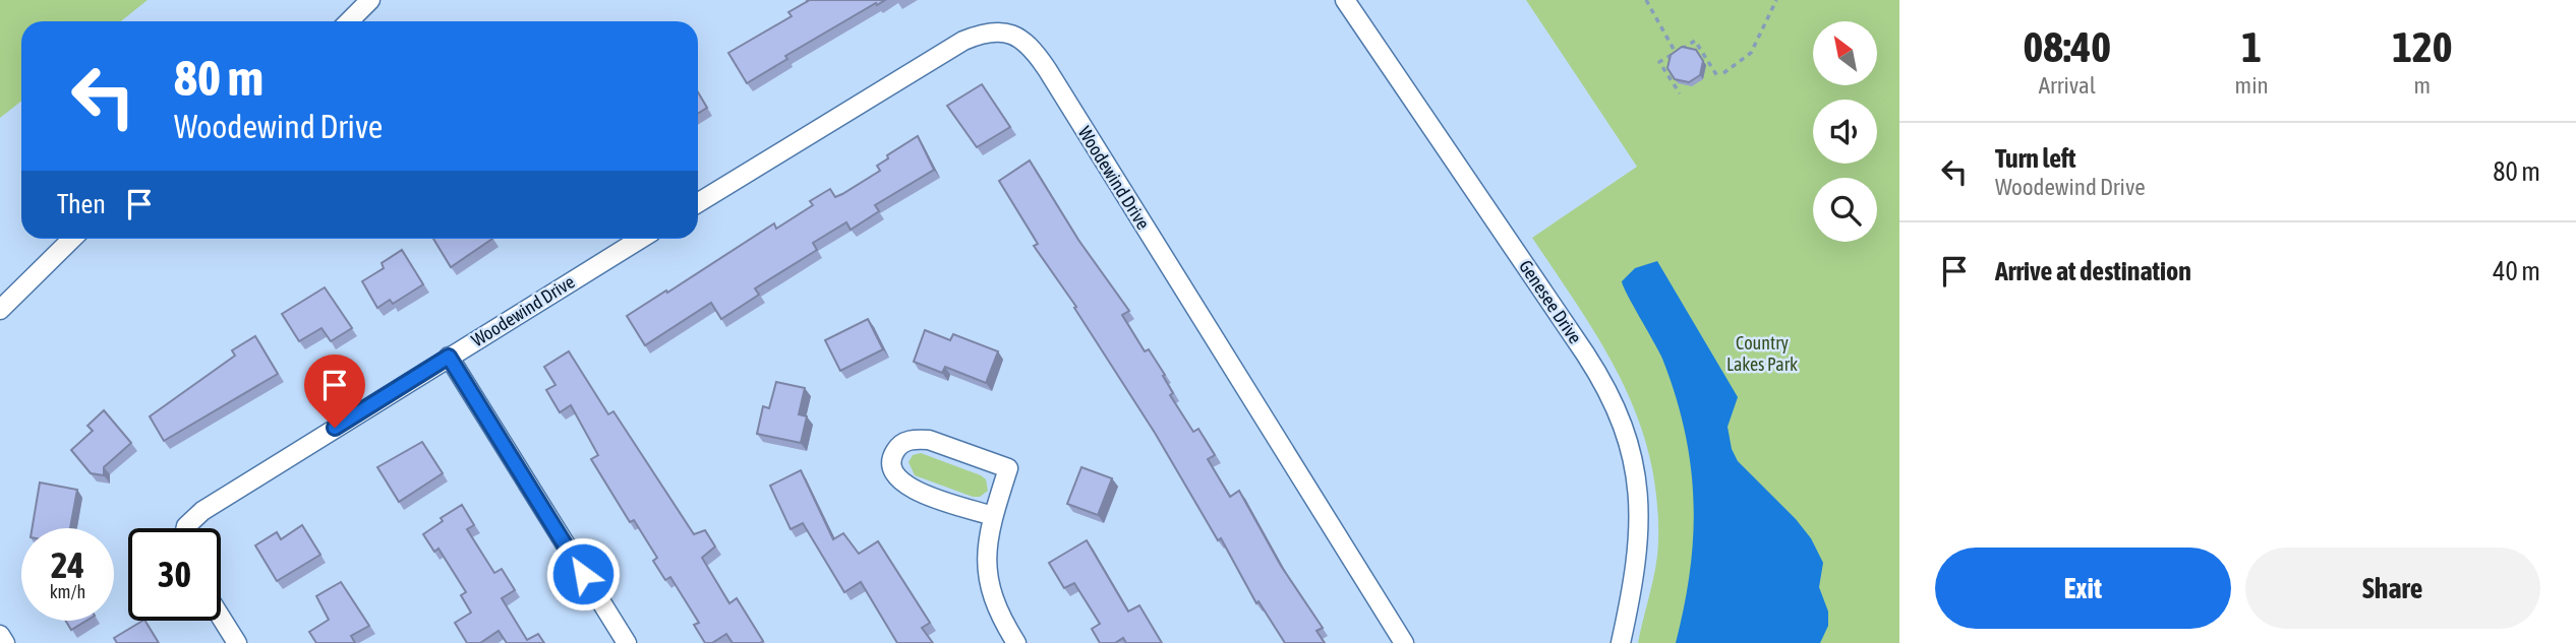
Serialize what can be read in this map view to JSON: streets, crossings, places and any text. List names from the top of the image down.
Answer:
{
  "streets": {
    "street": ["Woodewind Drive", "Genesee Drive"]
  },
  "parks": ["Country Lakes Park"],
  "north": "top left",
  "page": {
    "eta": [
      "08:40",
      "Arrival",
      "1",
      "min",
      "120",
      "m"
    ],
    "turn": ["80 m", "Woodewind Drive"],
    "list": [
      {
        "name": "Turn left",
        "note": "Woodewind Drive",
        "value": "80 m"
      },
      {
        "name": "Arrive at destination",
        "value": "40 m"
      }
    ],
    "then": "Then",
    "speed": "24 km/h",
    "limit": "30",
    "buttons": ["Exit", "Share"]
  }
}
